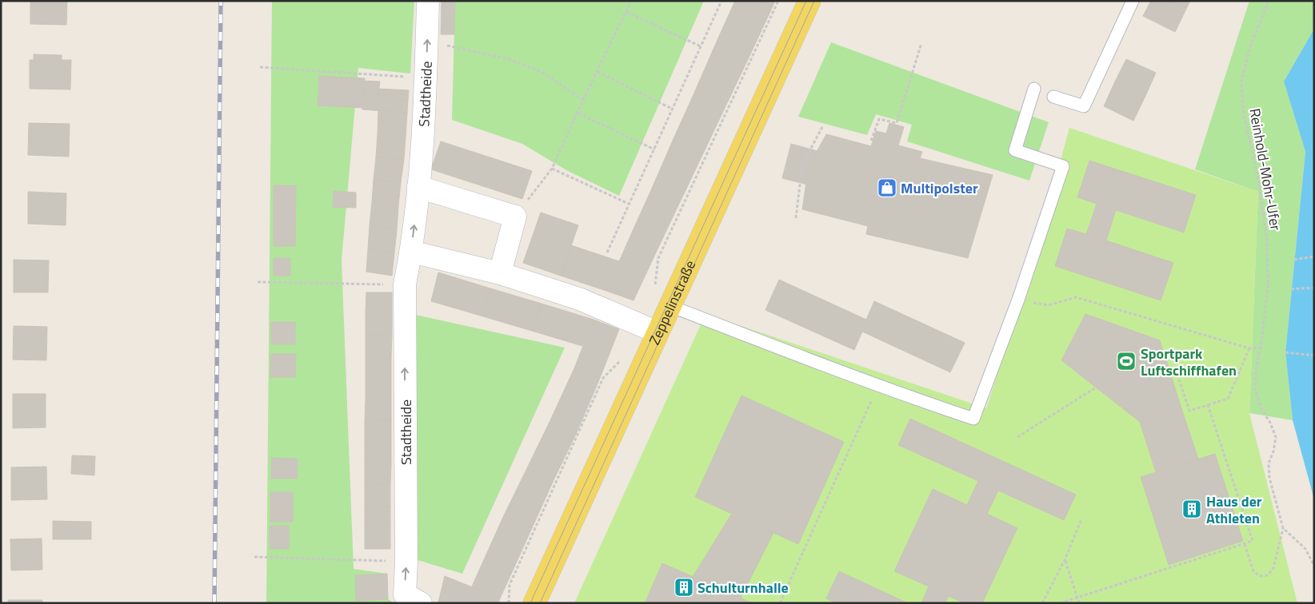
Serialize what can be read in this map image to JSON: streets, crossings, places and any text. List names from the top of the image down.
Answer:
{
  "streets": {
    "main road": ["Zeppelinstraße"],
    "street": ["Stadtheide"],
    "path": ["Reinhold-Mohr-Ufer"]
  },
  "one_way": ["Stadtheide"],
  "places": {
    "shop": ["Multipolster"],
    "sports": ["Sportpark Luftschiffhafen"],
    "building": ["Haus der Athleten", "Schulturnhalle"]
  }
}
